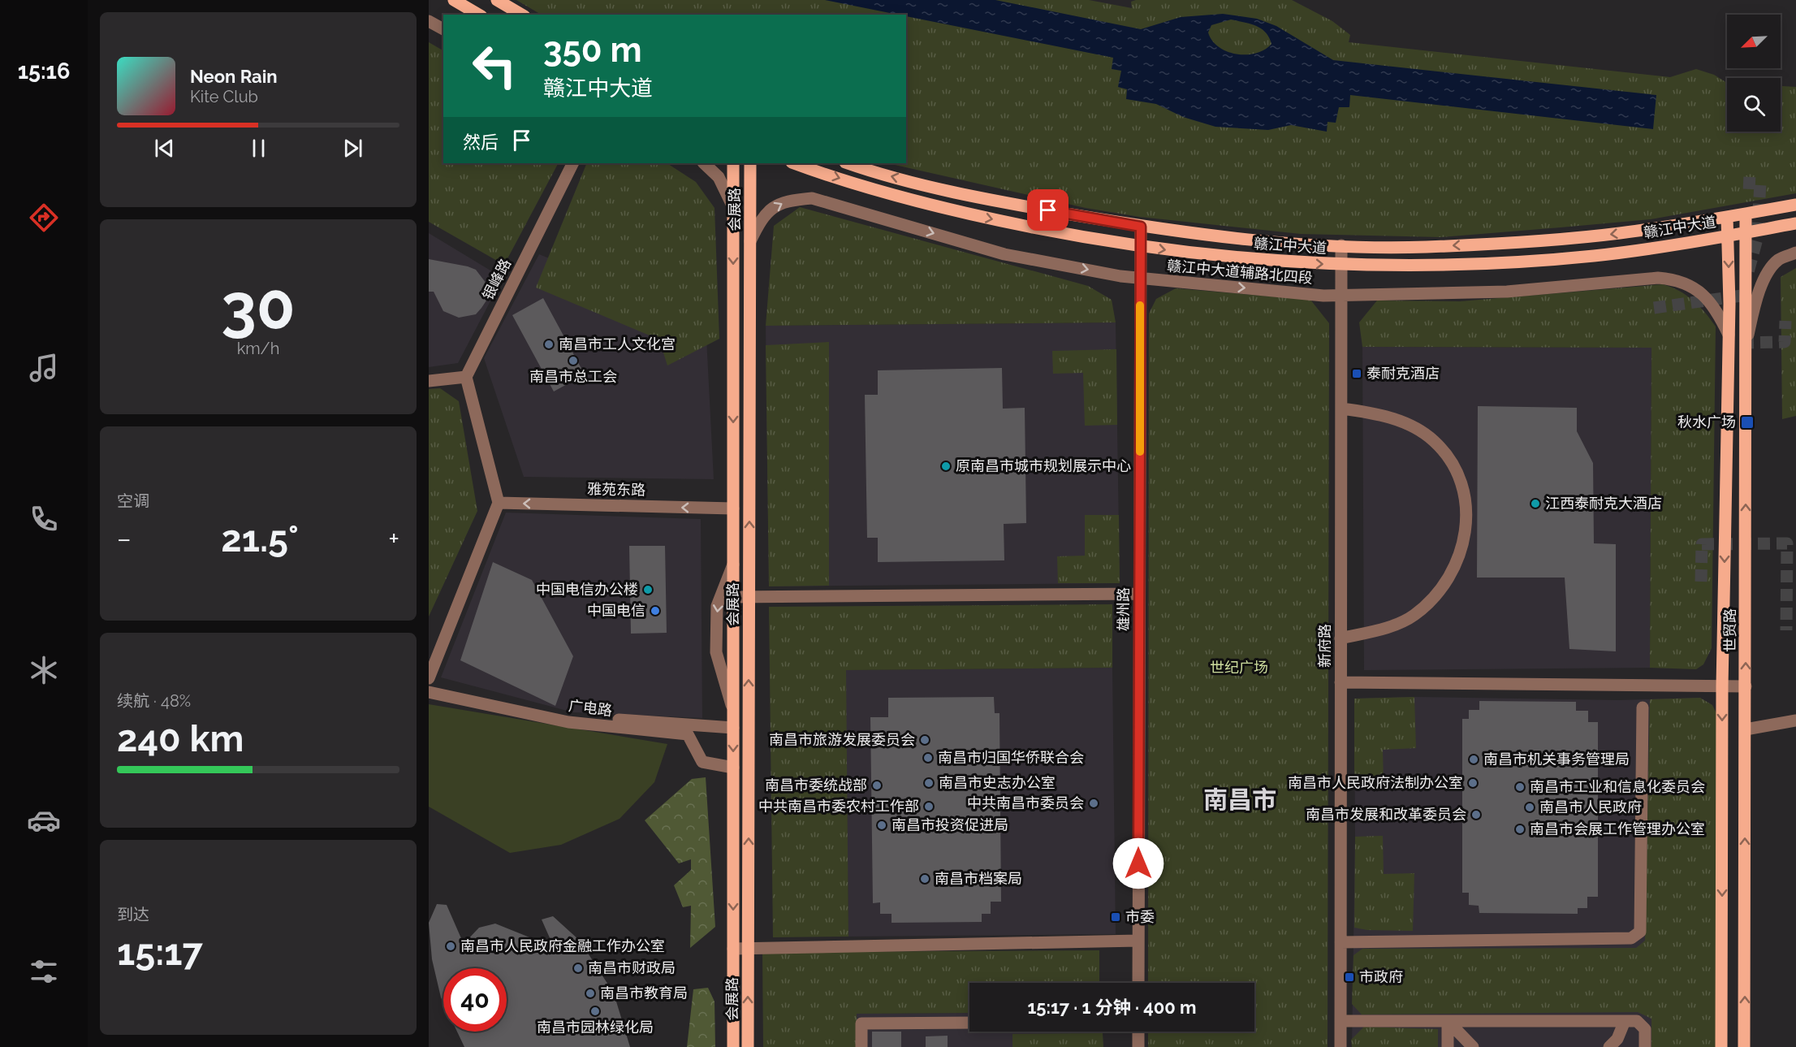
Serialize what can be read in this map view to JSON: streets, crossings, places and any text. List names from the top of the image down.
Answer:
{
  "streets": {
    "main road": ["会展路", "赣江中大道", "世贸路"],
    "street": [
      "赣江中大道辅路北四段",
      "银峰路",
      "雅苑东路",
      "雄州路",
      "新府路",
      "广电路"
    ]
  },
  "crossings": [
    ["会展路", "赣江中大道辅路北四段"],
    ["会展路", "雅苑东路"],
    ["会展路", "广电路"],
    ["赣江中大道", "雄州路"],
    ["赣江中大道", "世贸路"],
    ["赣江中大道", "新府路"],
    ["赣江中大道辅路北四段", "雄州路"],
    ["赣江中大道辅路北四段", "世贸路"],
    ["赣江中大道辅路北四段", "新府路"]
  ],
  "one_way": ["赣江中大道辅路北四段", "雅苑东路"],
  "districts": ["南昌市"],
  "parks": ["世纪广场"],
  "places": {
    "other": [
      "南昌市工人文化宫",
      "南昌市总工会",
      "原南昌市城市规划展示中心",
      "江西泰耐克大酒店",
      "中国电信办公楼",
      "中国电信",
      "南昌市旅游发展委员会",
      "南昌市归国华侨联合会",
      "南昌市机关事务管理局",
      "南昌市史志办公室",
      "南昌市人民政府法制办公室",
      "南昌市委统战部",
      "南昌市工业和信息化委员会",
      "中共南昌市委员会",
      "中共南昌市委农村工作部",
      "南昌市人民政府",
      "南昌市发展和改革委员会",
      "南昌市投资促进局",
      "南昌市会展工作管理办公室",
      "南昌市档案局",
      "南昌市人民政府金融工作办公室",
      "南昌市财政局",
      "南昌市教育局",
      "南昌市园林绿化局"
    ],
    "transit": [
      "泰耐克酒店",
      "秋水广场",
      "市委",
      "市政府"
    ]
  },
  "north": "bottom left",
  "page": {
    "tabs": "15:16",
    "turn": ["350 m", "赣江中大道"],
    "song": ["Neon Rain", "Kite Club"],
    "then": "然后",
    "tile": [
      ["30", "km/h"],
      "空调",
      ["续航 · 48%", "240 km"],
      ["到达", "15:17"]
    ],
    "heat": ["−", "21.5°", "+"],
    "limit": "40",
    "trip": "15:17 · 1 分钟 · 400 m"
  }
}
